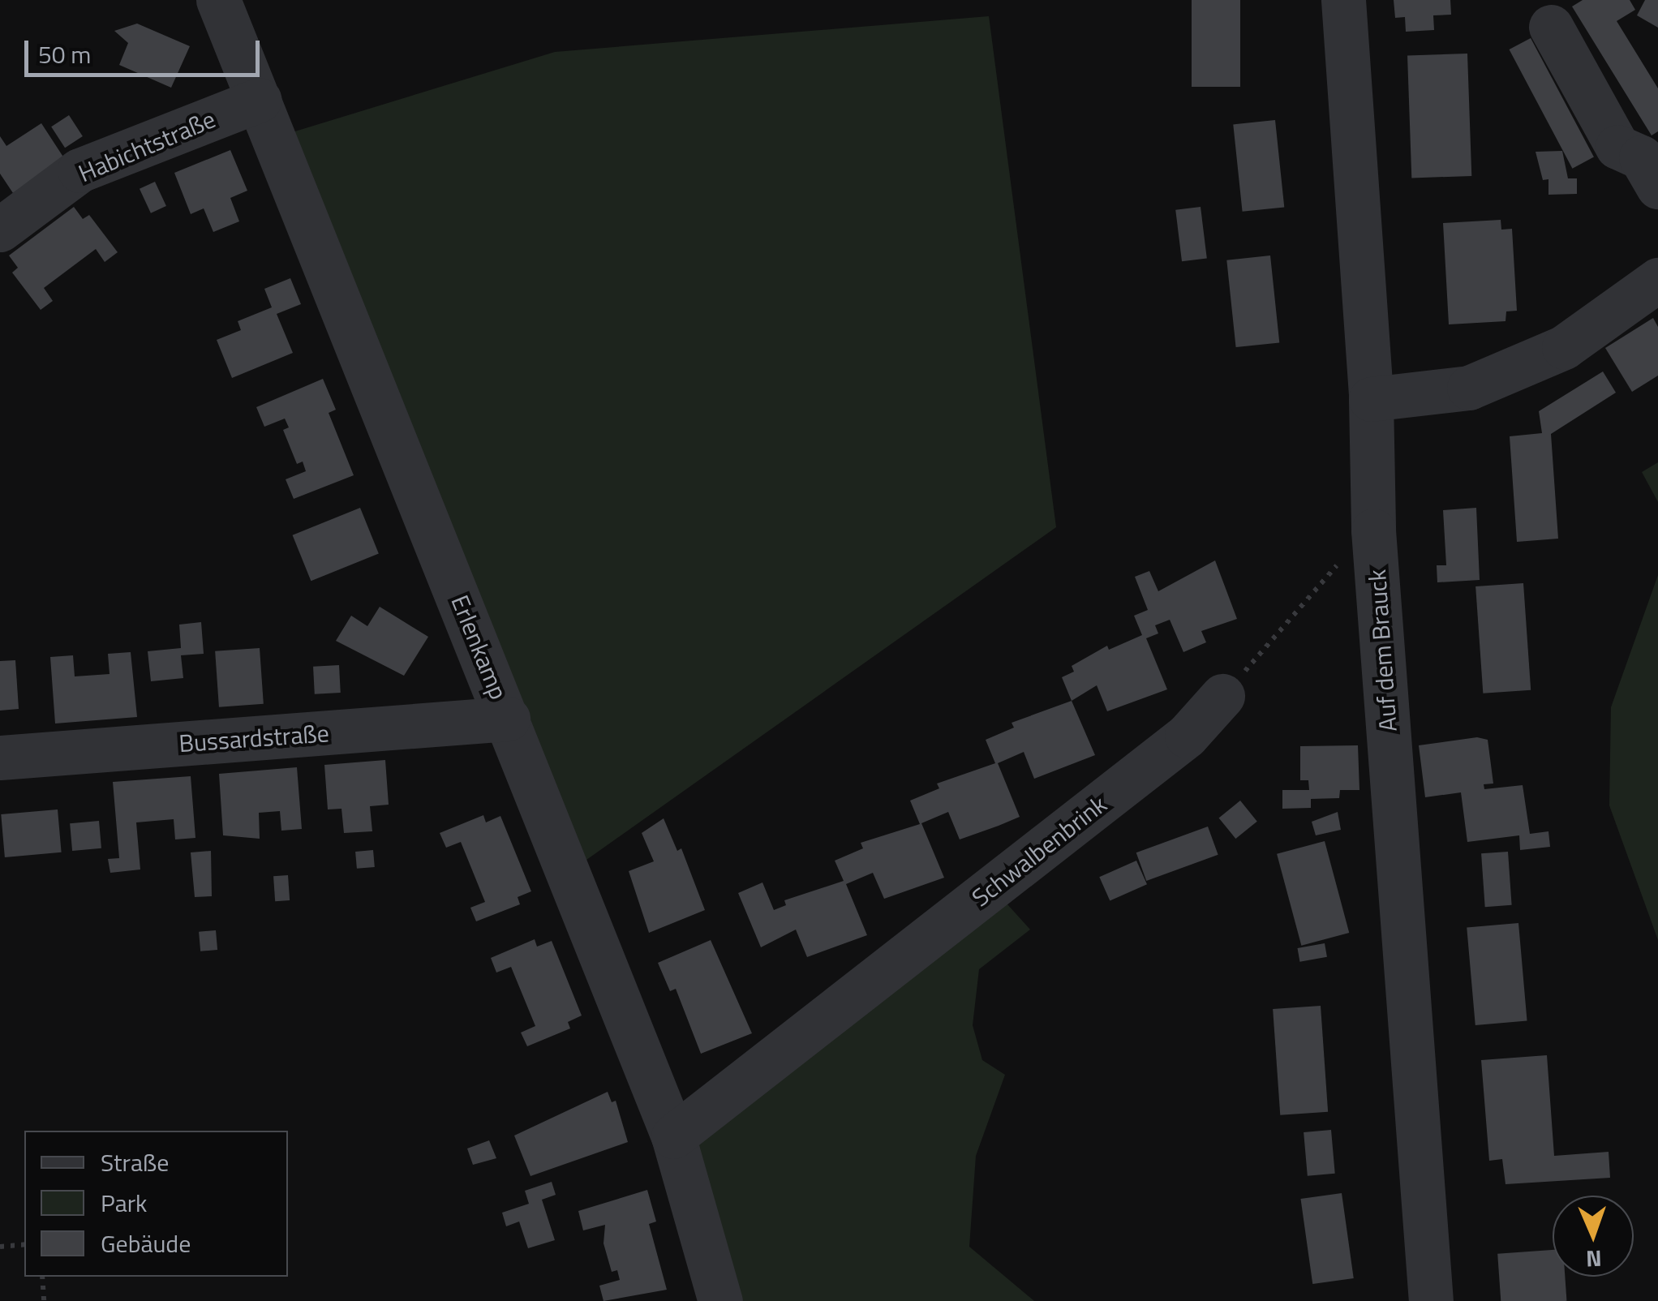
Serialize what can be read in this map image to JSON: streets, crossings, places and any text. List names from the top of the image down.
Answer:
{
  "streets": {
    "street": [
      "Habichtstraße",
      "Erlenkamp",
      "Auf dem Brauck",
      "Bussardstraße",
      "Schwalbenbrink"
    ]
  },
  "crossings": [
    ["Habichtstraße", "Erlenkamp"],
    ["Erlenkamp", "Bussardstraße"],
    ["Erlenkamp", "Schwalbenbrink"]
  ],
  "legend": ["Straße", "Park", "Gebäude"],
  "scale_bar": "50 m",
  "north": "bottom"
}
